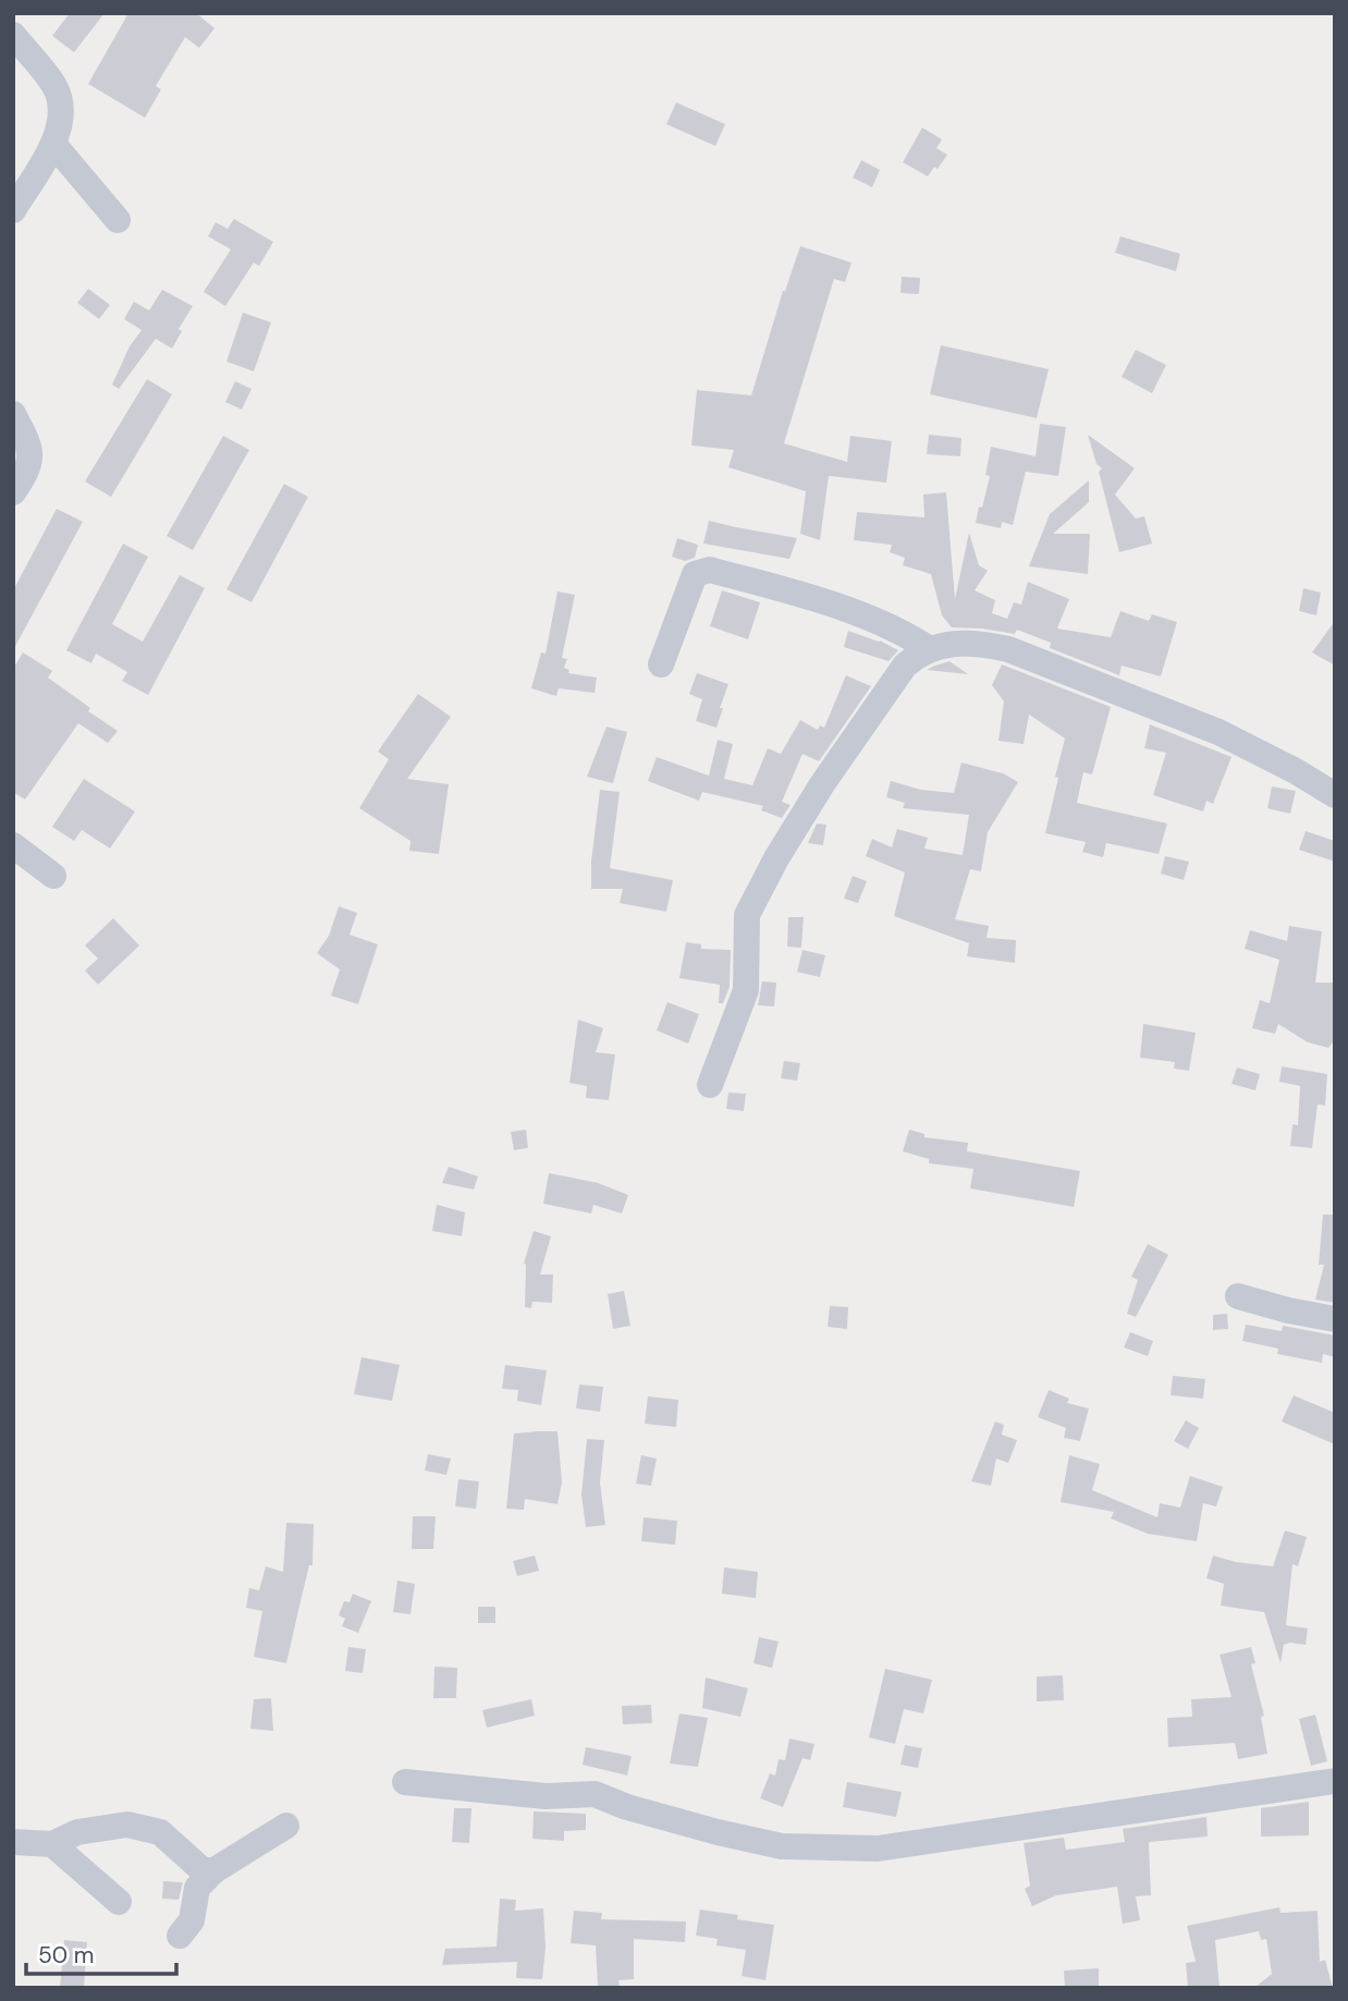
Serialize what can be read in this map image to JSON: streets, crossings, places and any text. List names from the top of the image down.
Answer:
{
  "scale_bar": "50 m"
}
